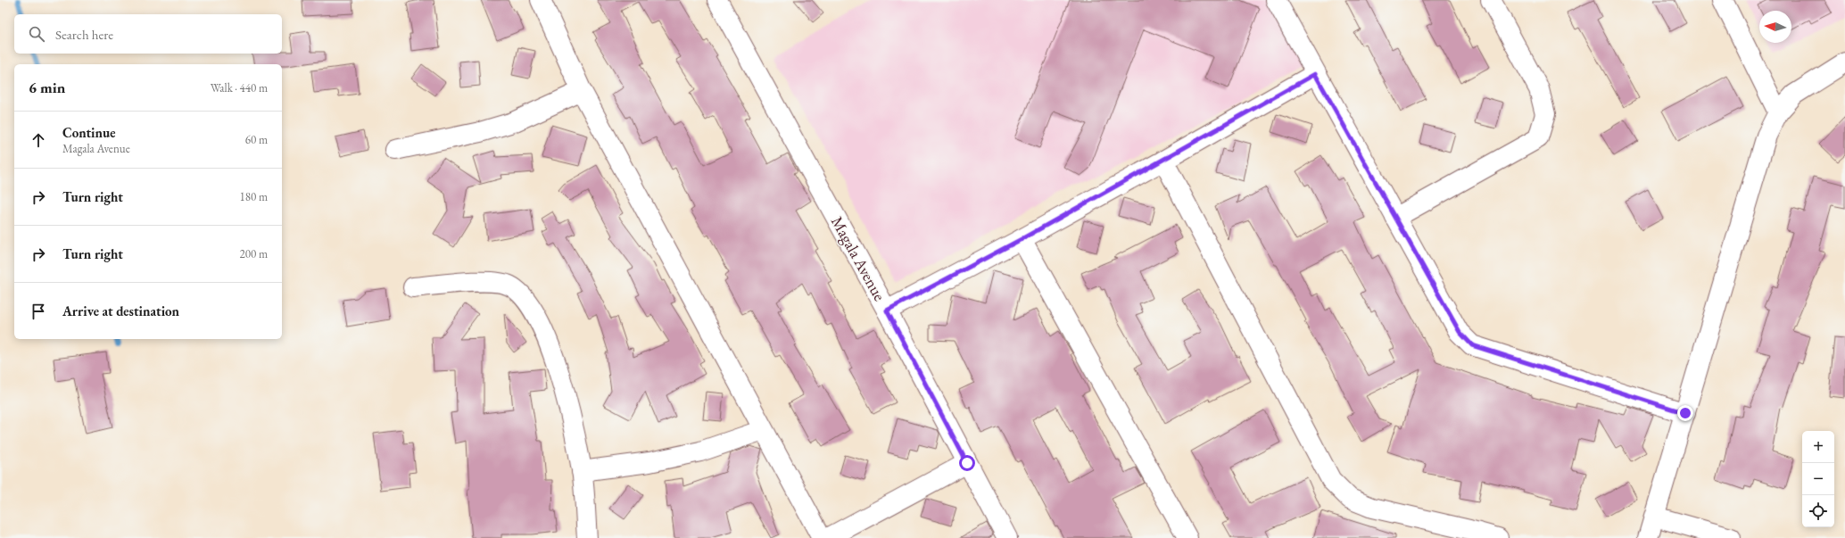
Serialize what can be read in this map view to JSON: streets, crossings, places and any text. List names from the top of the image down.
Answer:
{
  "streets": {
    "street": ["Magala Avenue"]
  },
  "north": "left",
  "page": {
    "search": "Search here",
    "heading": ["6 min", "Walk · 440 m"],
    "list": [
      ["Continue", "Magala Avenue", "60 m"],
      ["Turn right", "180 m"],
      ["Turn right", "200 m"],
      "Arrive at destination"
    ],
    "map_buttons": ["+", "−"]
  }
}
